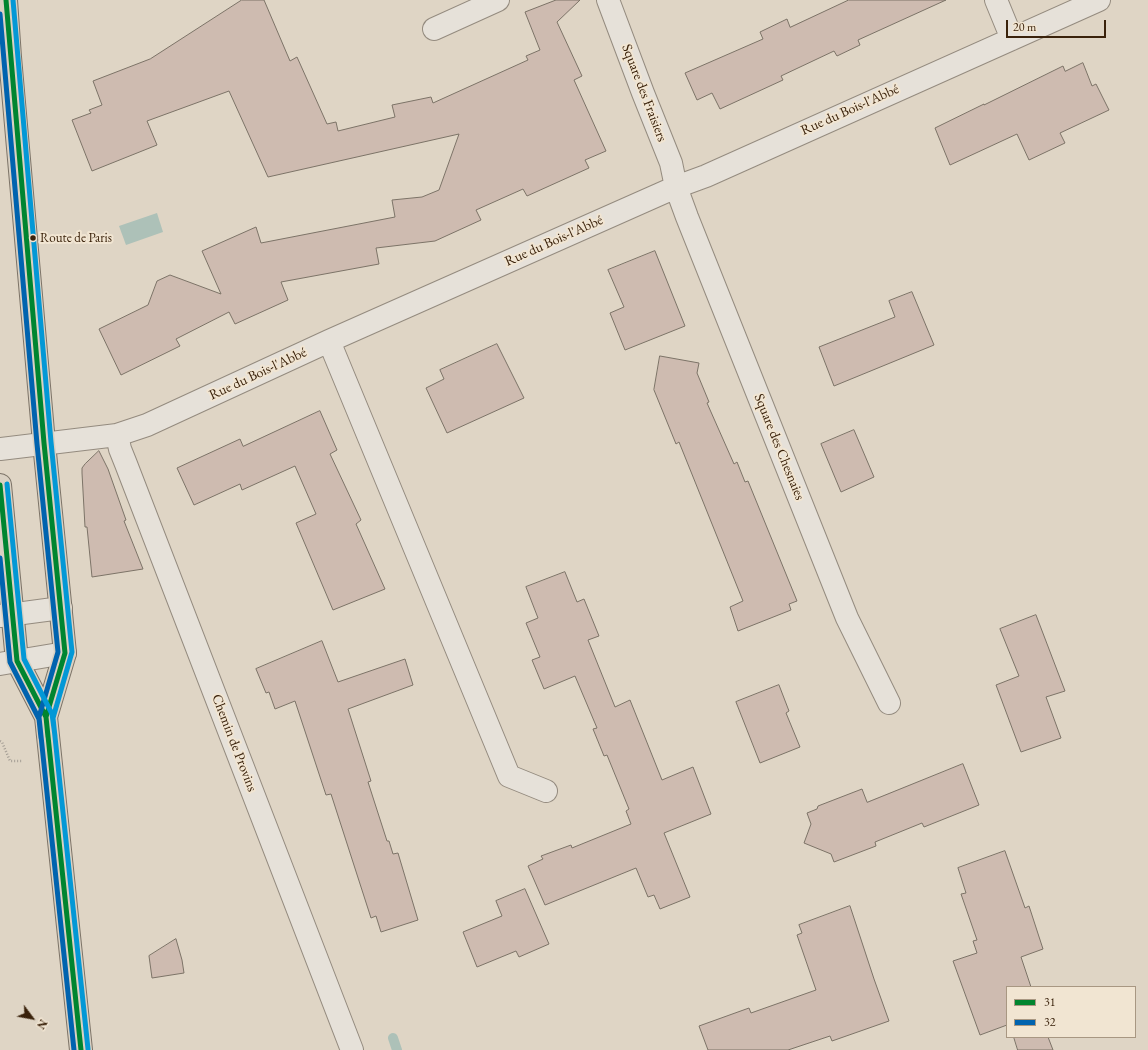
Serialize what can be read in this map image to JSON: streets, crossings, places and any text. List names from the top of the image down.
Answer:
{
  "streets": {
    "street": [
      "Square des Fraisiers",
      "Rue du Bois-l'Abbé",
      "Square des Chesnaies",
      "Chemin de Provins"
    ]
  },
  "crossings": [
    ["Square des Fraisiers", "Rue du Bois-l'Abbé"],
    ["Square des Fraisiers", "Square des Chesnaies"],
    ["Rue du Bois-l'Abbé", "Square des Chesnaies"],
    ["Rue du Bois-l'Abbé", "Chemin de Provins"]
  ],
  "places": ["Route de Paris"],
  "lines": ["transit line 31", "transit line 32"],
  "legend": ["31", "32"],
  "scale_bar": "20 m",
  "north": "bottom right"
}
